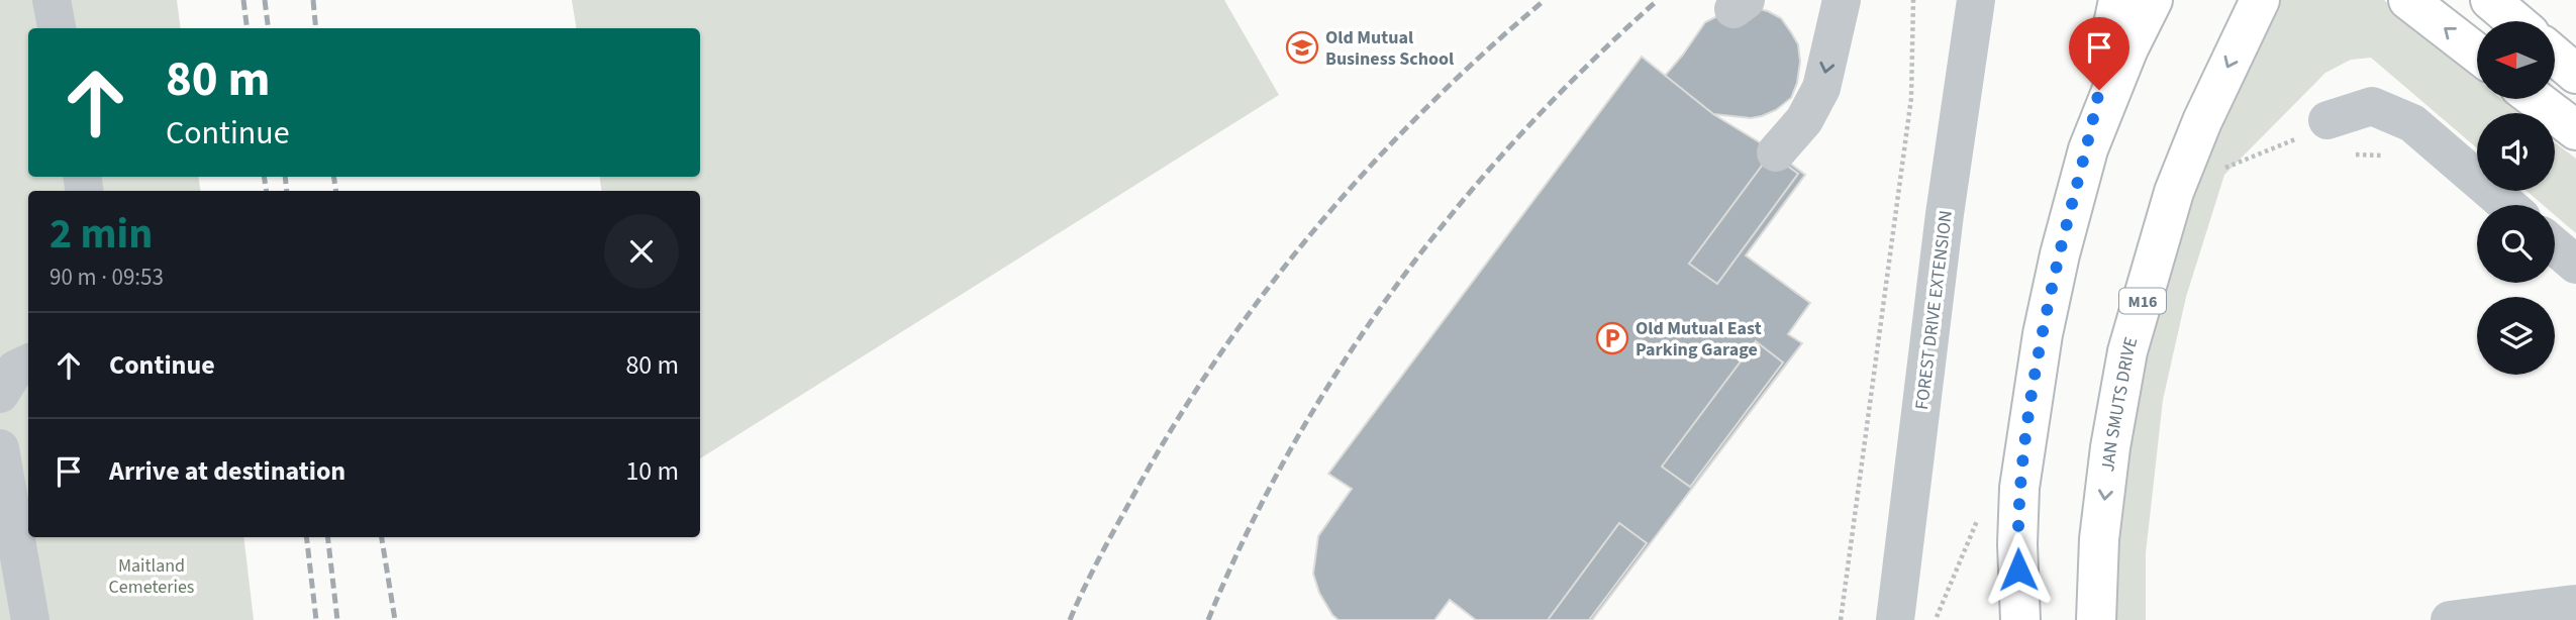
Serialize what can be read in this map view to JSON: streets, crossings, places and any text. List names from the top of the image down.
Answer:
{
  "streets": {
    "main road": ["M16", "JAN SMUTS DRIVE"],
    "street": ["FOREST DRIVE EXTENSION"]
  },
  "parks": ["Maitland Cemeteries"],
  "places": {
    "school or university": ["Old Mutual Business School"],
    "parking": ["Old Mutual East Parking Garage"]
  },
  "north": "left",
  "page": {
    "turn": ["80 m", "Continue"],
    "heading": ["2 min", "90 m · 09:53"],
    "list": [
      {
        "name": "Continue",
        "value": "80 m"
      },
      {
        "name": "Arrive at destination",
        "value": "10 m"
      }
    ]
  }
}
